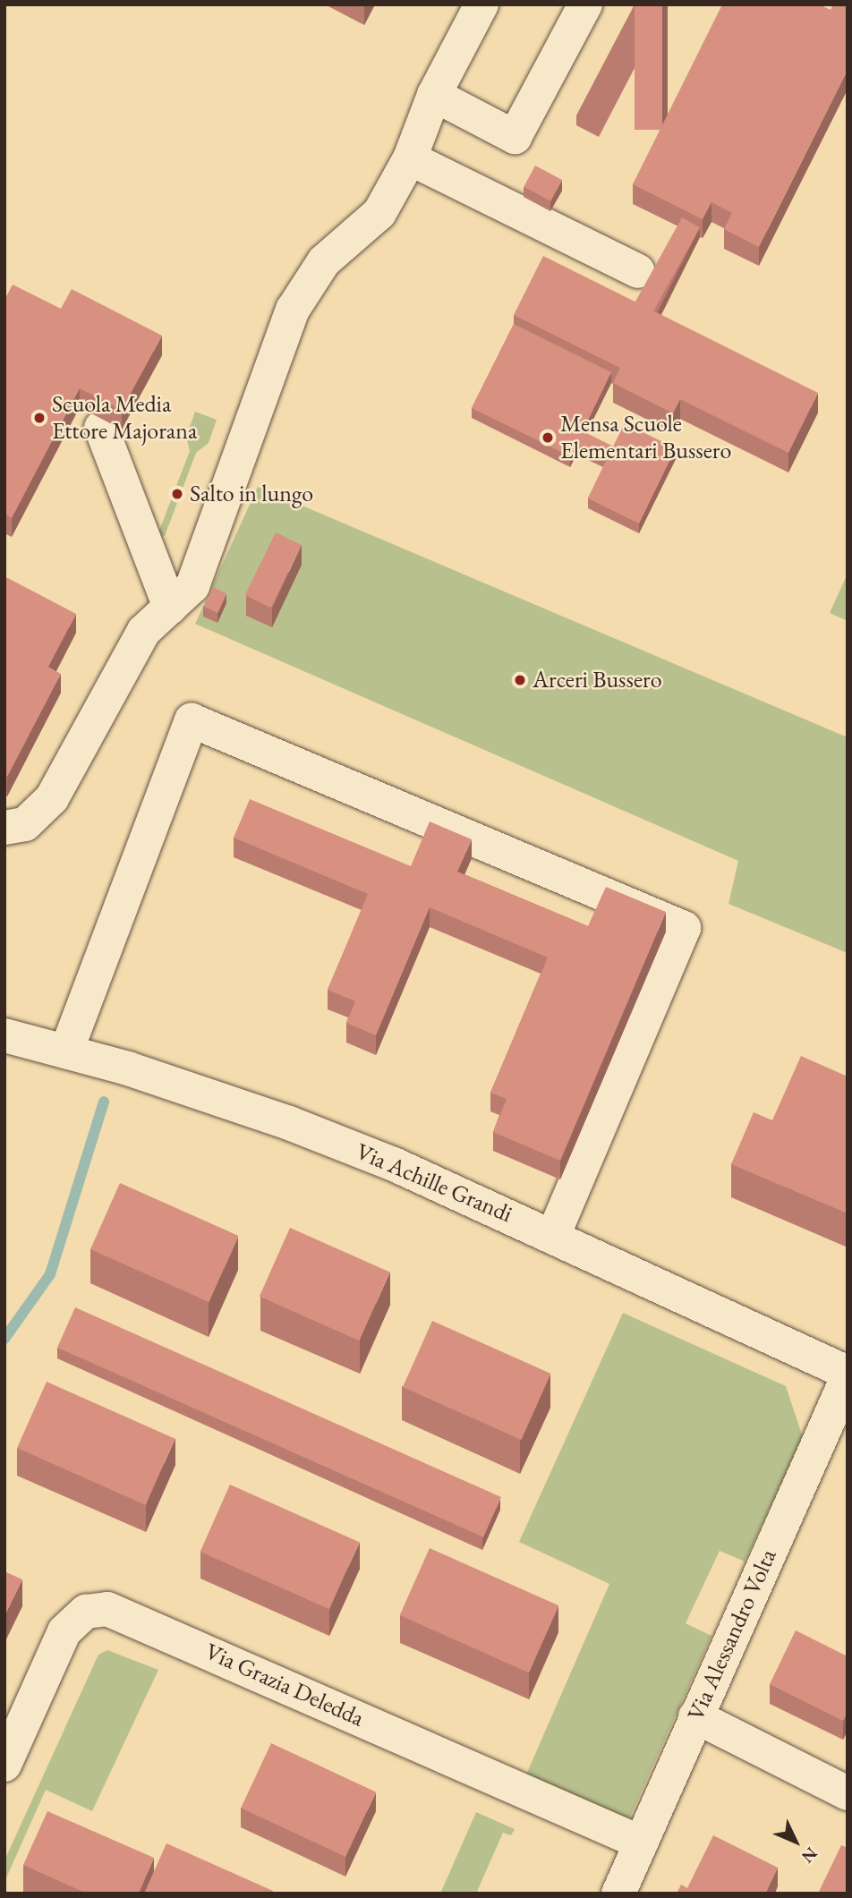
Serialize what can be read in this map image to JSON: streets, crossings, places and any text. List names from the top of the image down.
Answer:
{
  "streets": {
    "street": ["Via Achille Grandi", "Via Alessandro Volta", "Via Grazia Deledda"]
  },
  "crossings": [
    ["Via Achille Grandi", "Via Alessandro Volta"],
    ["Via Alessandro Volta", "Via Grazia Deledda"]
  ],
  "places": [
    "Scuola Media Ettore Majorana",
    "Mensa Scuole Elementari Bussero",
    "Salto in lungo",
    "Arceri Bussero"
  ],
  "north": "bottom right"
}
